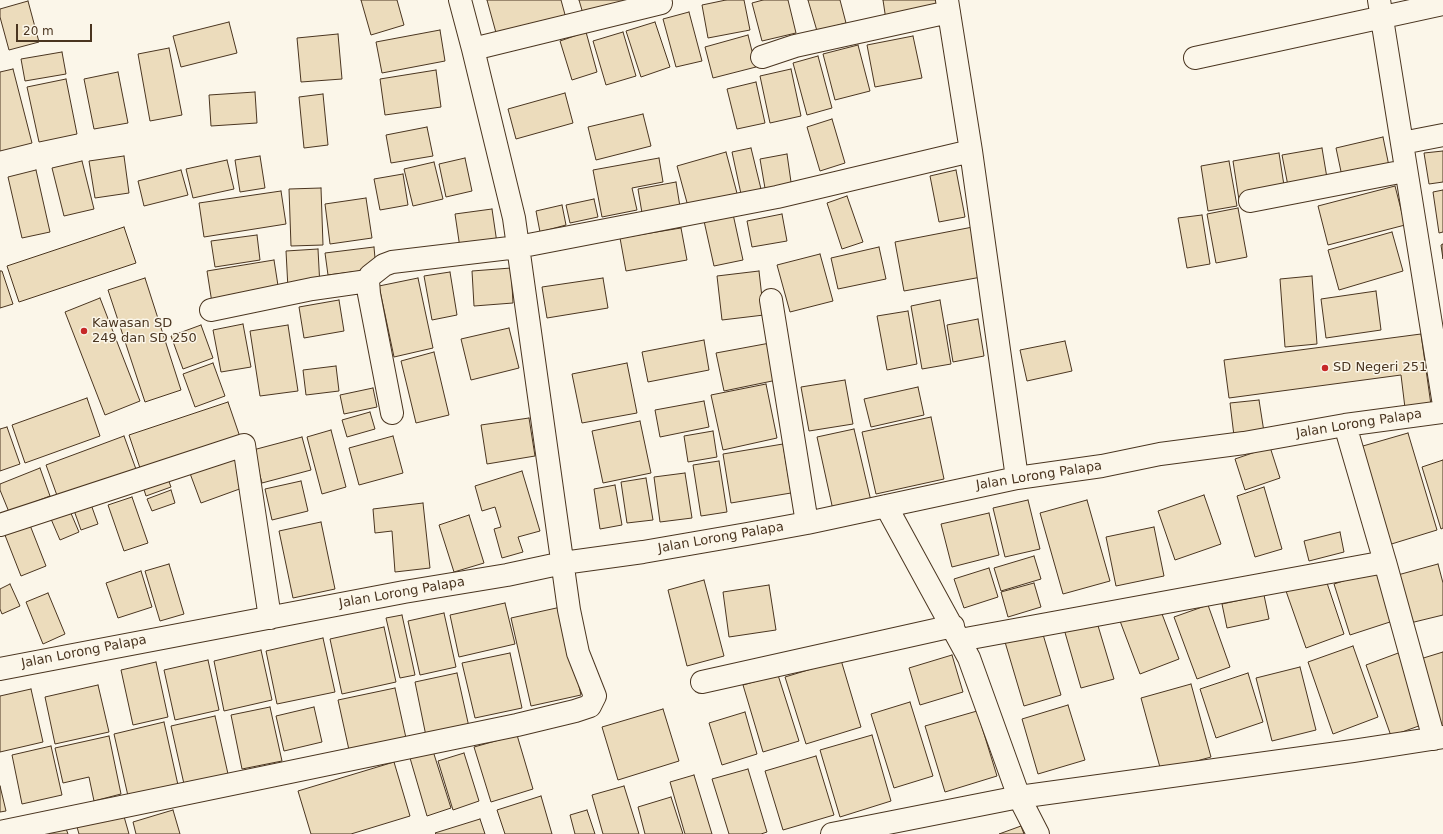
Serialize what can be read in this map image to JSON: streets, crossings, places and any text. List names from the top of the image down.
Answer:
{
  "streets": {
    "street": ["Jalan Lorong Palapa"]
  },
  "places": ["Kawasan SD 249 dan SD 250", "SD Negeri 251"],
  "scale_bar": "20 m"
}
